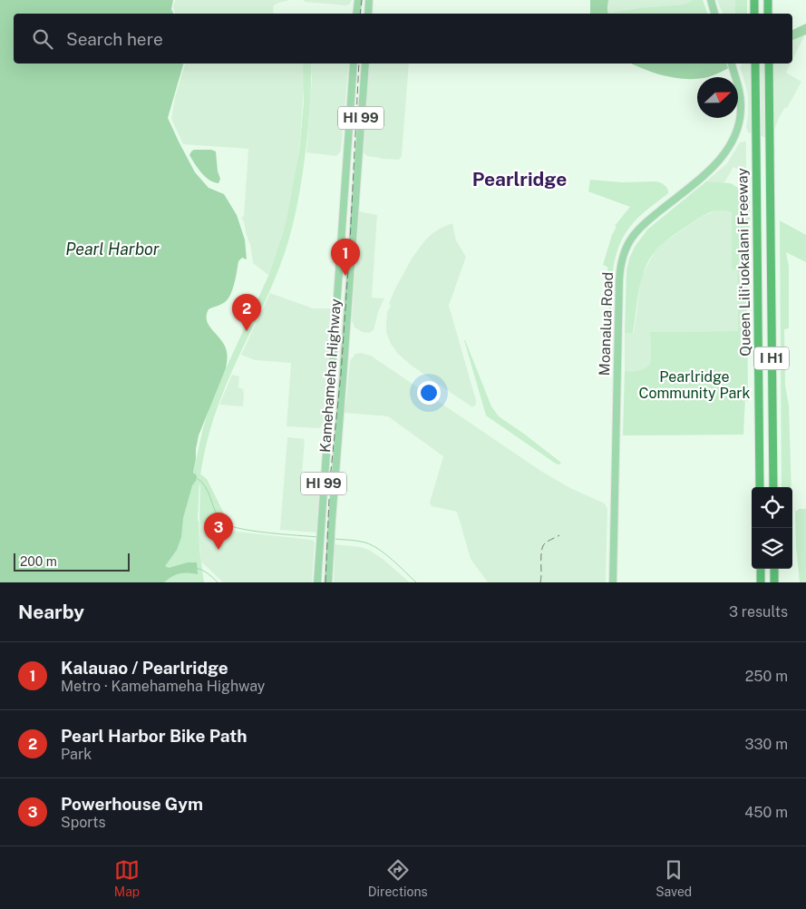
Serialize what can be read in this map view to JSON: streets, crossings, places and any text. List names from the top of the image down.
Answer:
{
  "streets": {
    "highway": ["Queen Liliʻuokalani Freeway", "I H1"],
    "main road": ["HI 99", "Moanalua Road", "Kamehameha Highway"]
  },
  "districts": ["Pearlridge"],
  "water": ["Pearl Harbor"],
  "parks": ["Pearlridge Community Park"],
  "scale_bar": "200 m",
  "north": "right",
  "page": {
    "search": "Search here",
    "pins": ["1", "2", "3"],
    "scale": "200 m",
    "heading": ["Nearby", "3 results"],
    "list": [
      {
        "mark": "1",
        "name": "Kalauao / Pearlridge",
        "note": "Metro · Kamehameha Highway",
        "value": "250 m"
      },
      {
        "mark": "2",
        "name": "Pearl Harbor Bike Path",
        "note": "Park",
        "value": "330 m"
      },
      {
        "mark": "3",
        "name": "Powerhouse Gym",
        "note": "Sports",
        "value": "450 m"
      }
    ],
    "nav": ["Map", "Directions", "Saved"]
  }
}
